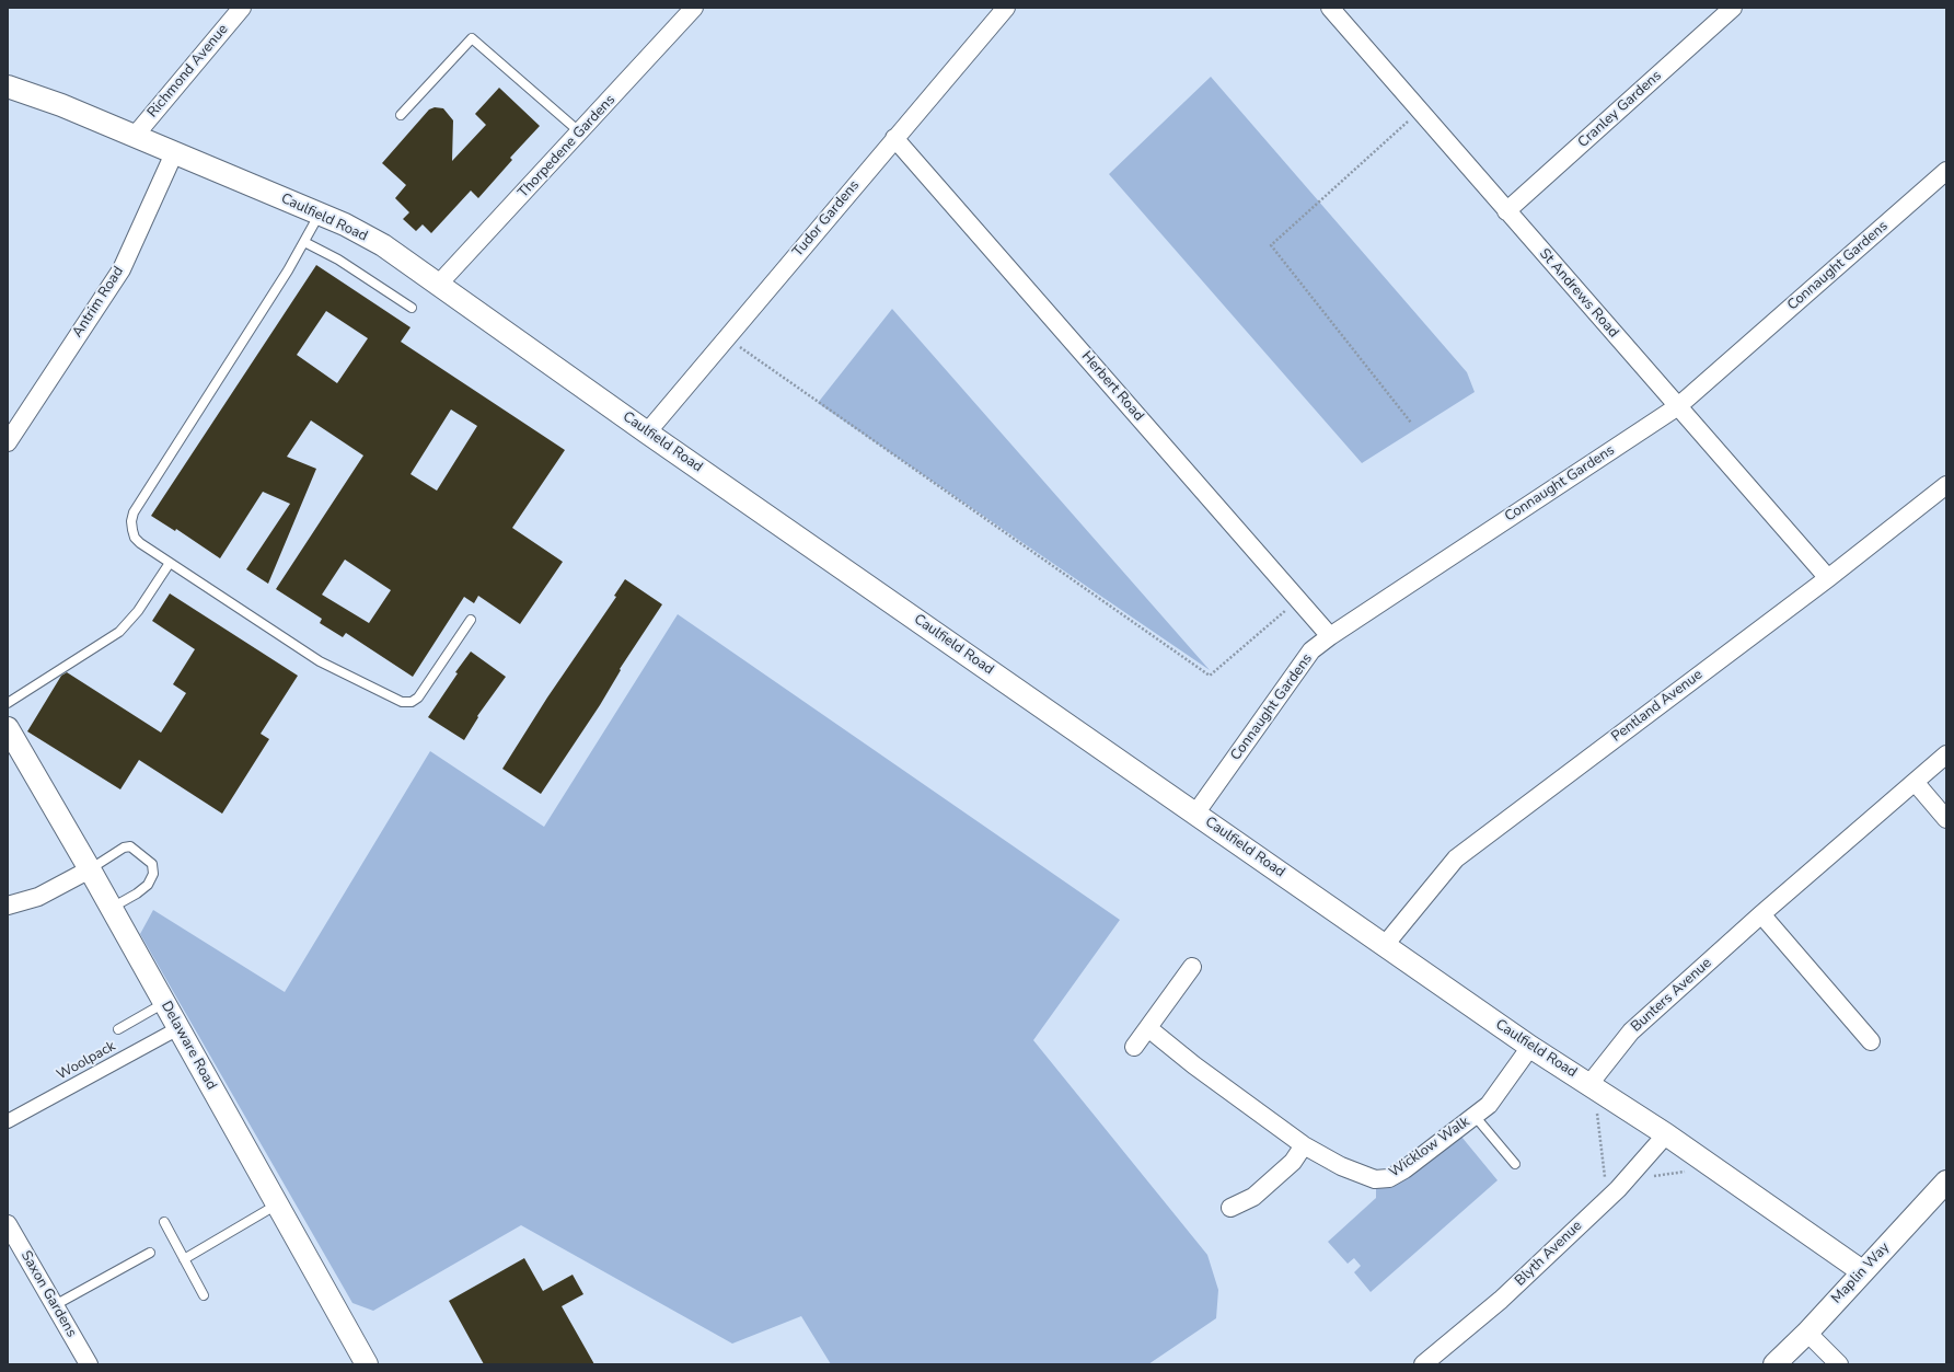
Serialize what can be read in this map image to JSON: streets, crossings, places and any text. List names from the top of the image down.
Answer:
{
  "streets": {
    "street": [
      "Richmond Avenue",
      "Cranley Gardens",
      "Thorpedene Gardens",
      "Caulfield Road",
      "Tudor Gardens",
      "Connaught Gardens",
      "St Andrews Road",
      "Antrim Road",
      "Herbert Road",
      "Pentland Avenue",
      "Bunters Avenue",
      "Delaware Road",
      "Woolpack",
      "Wicklow Walk",
      "Blyth Avenue",
      "Maplin Way",
      "Saxon Gardens"
    ]
  },
  "crossings": [
    ["Richmond Avenue", "Caulfield Road"],
    ["Cranley Gardens", "St Andrews Road"],
    ["Thorpedene Gardens", "Caulfield Road"],
    ["Caulfield Road", "Tudor Gardens"],
    ["Caulfield Road", "Connaught Gardens"],
    ["Caulfield Road", "Antrim Road"],
    ["Caulfield Road", "Pentland Avenue"],
    ["Caulfield Road", "Bunters Avenue"],
    ["Caulfield Road", "Wicklow Walk"],
    ["Caulfield Road", "Blyth Avenue"],
    ["Caulfield Road", "Maplin Way"],
    ["Tudor Gardens", "Herbert Road"],
    ["Connaught Gardens", "St Andrews Road"],
    ["Connaught Gardens", "Herbert Road"],
    ["St Andrews Road", "Pentland Avenue"],
    ["Delaware Road", "Woolpack"]
  ]
}
